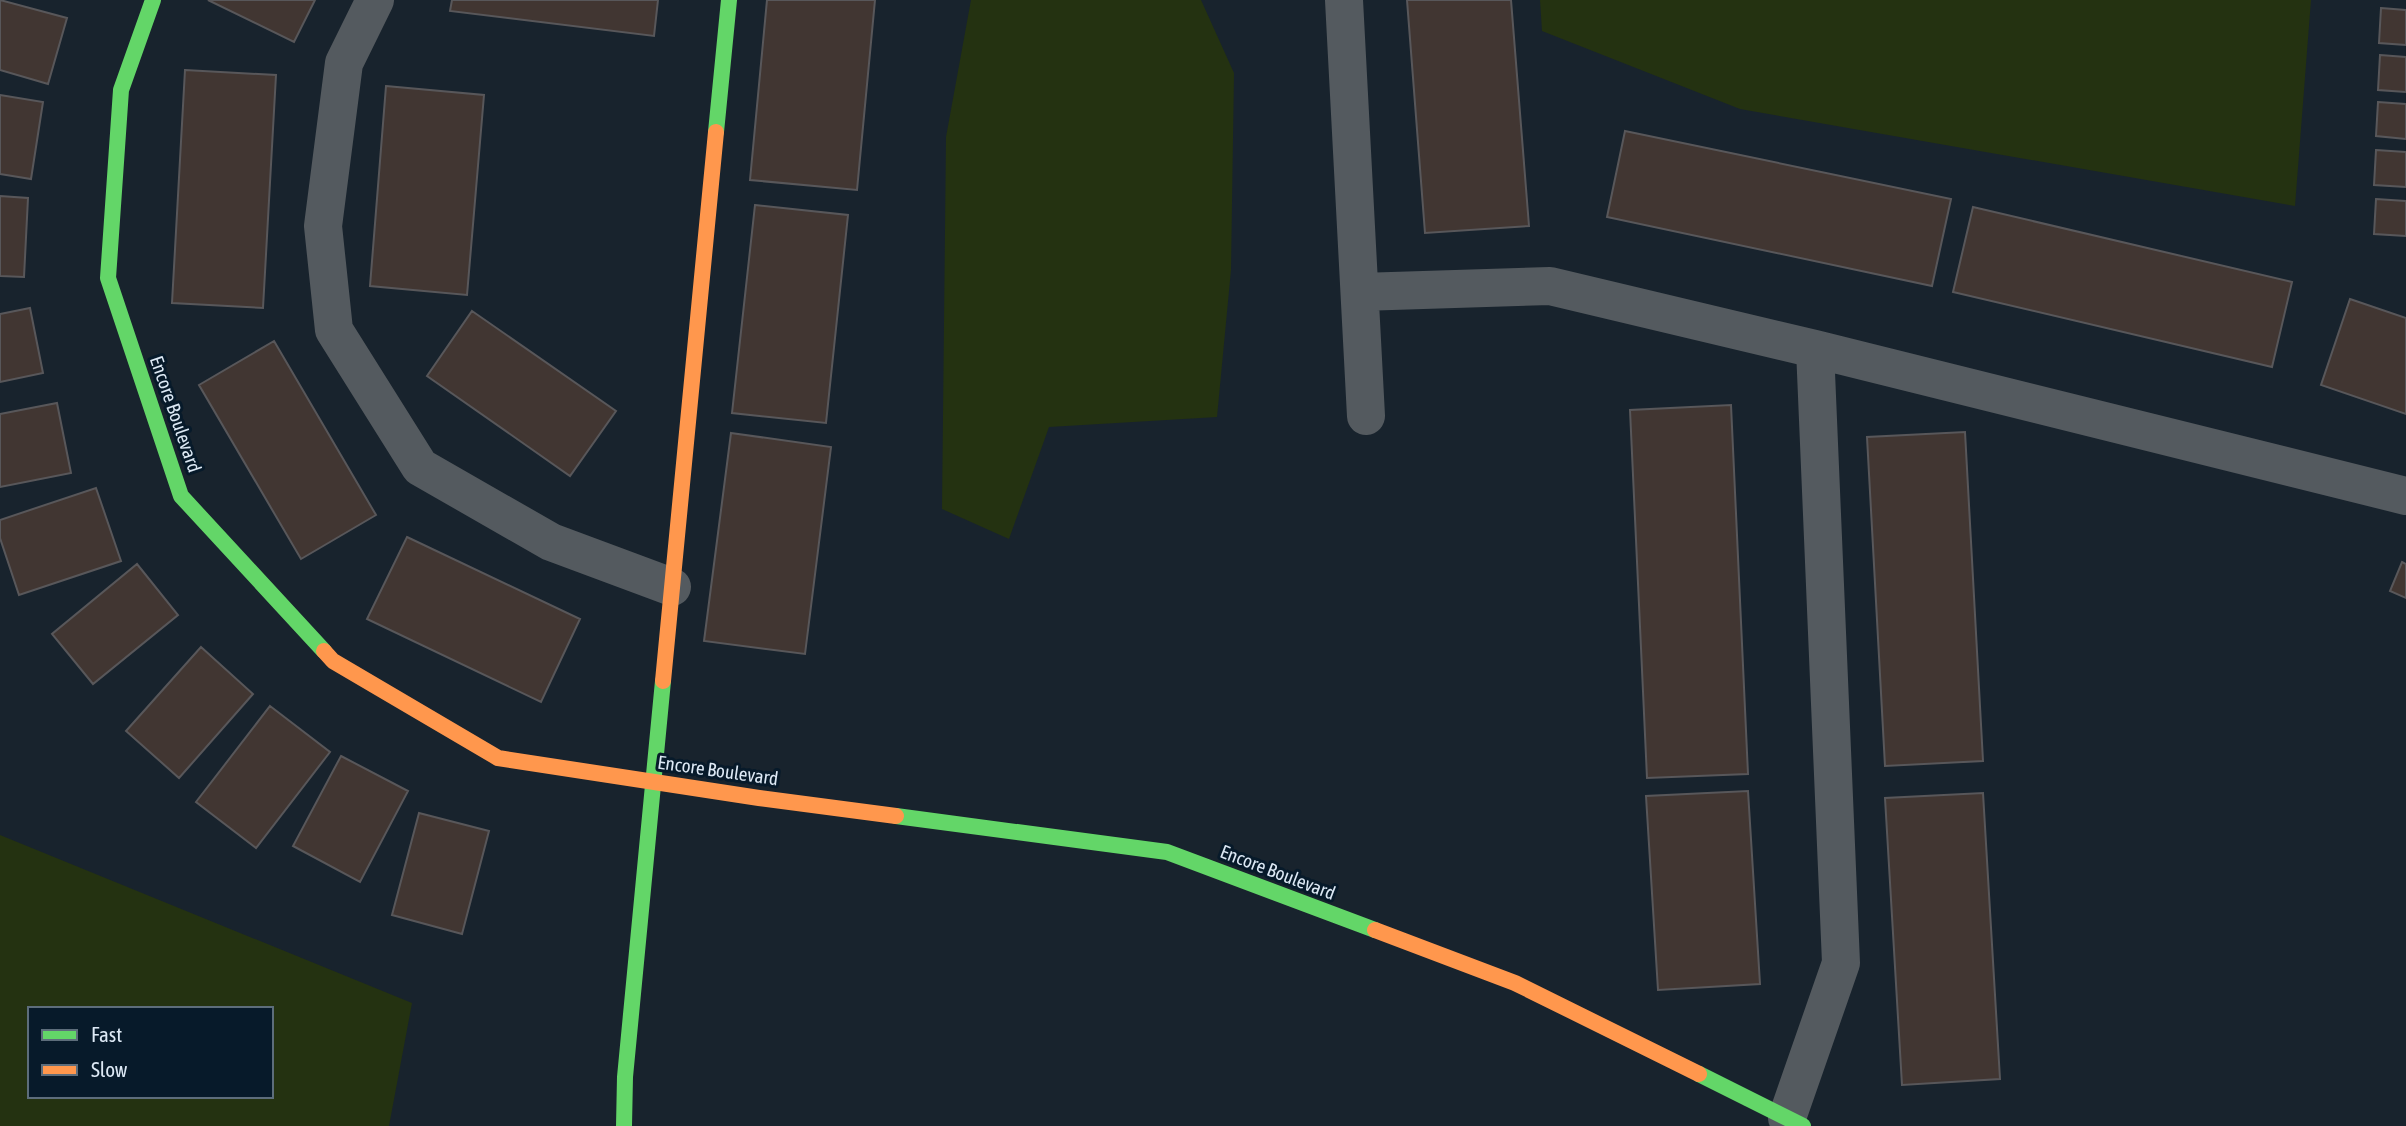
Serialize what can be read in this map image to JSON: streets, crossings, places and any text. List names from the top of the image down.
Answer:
{
  "streets": {
    "street": ["Encore Boulevard"]
  },
  "legend": ["Fast", "Slow"]
}
